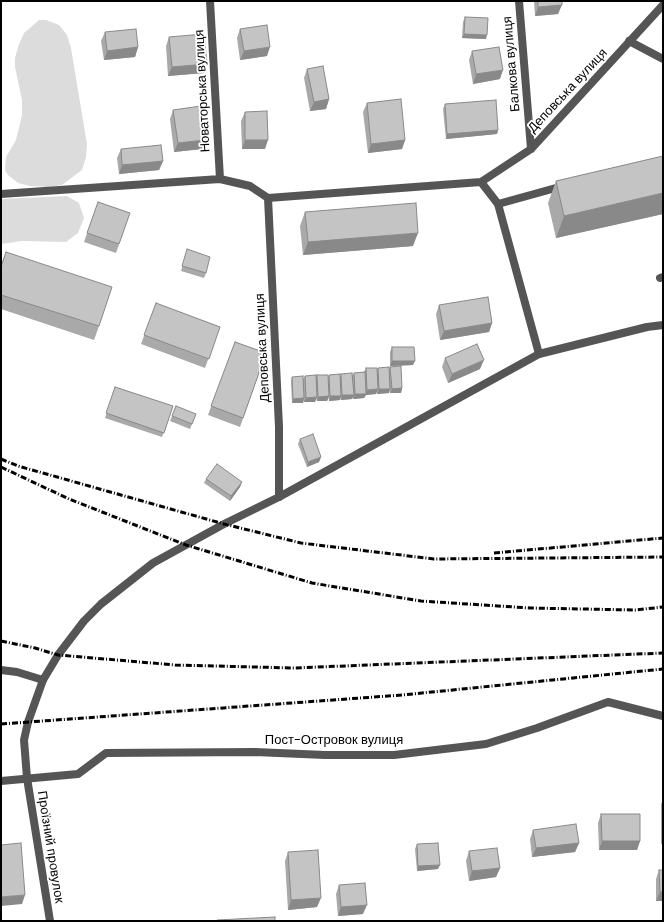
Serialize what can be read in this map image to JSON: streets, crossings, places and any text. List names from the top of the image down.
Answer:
{
  "streets": {
    "street": [
      "Балкова вулиця",
      "Новаторська вулиця",
      "Деповська вулиця",
      "Пост-Островок вулиця",
      "Проїзний провулок"
    ]
  },
  "crossings": [
    ["Балкова вулиця", "Деповська вулиця"],
    ["Пост-Островок вулиця", "Проїзний провулок"]
  ]
}
